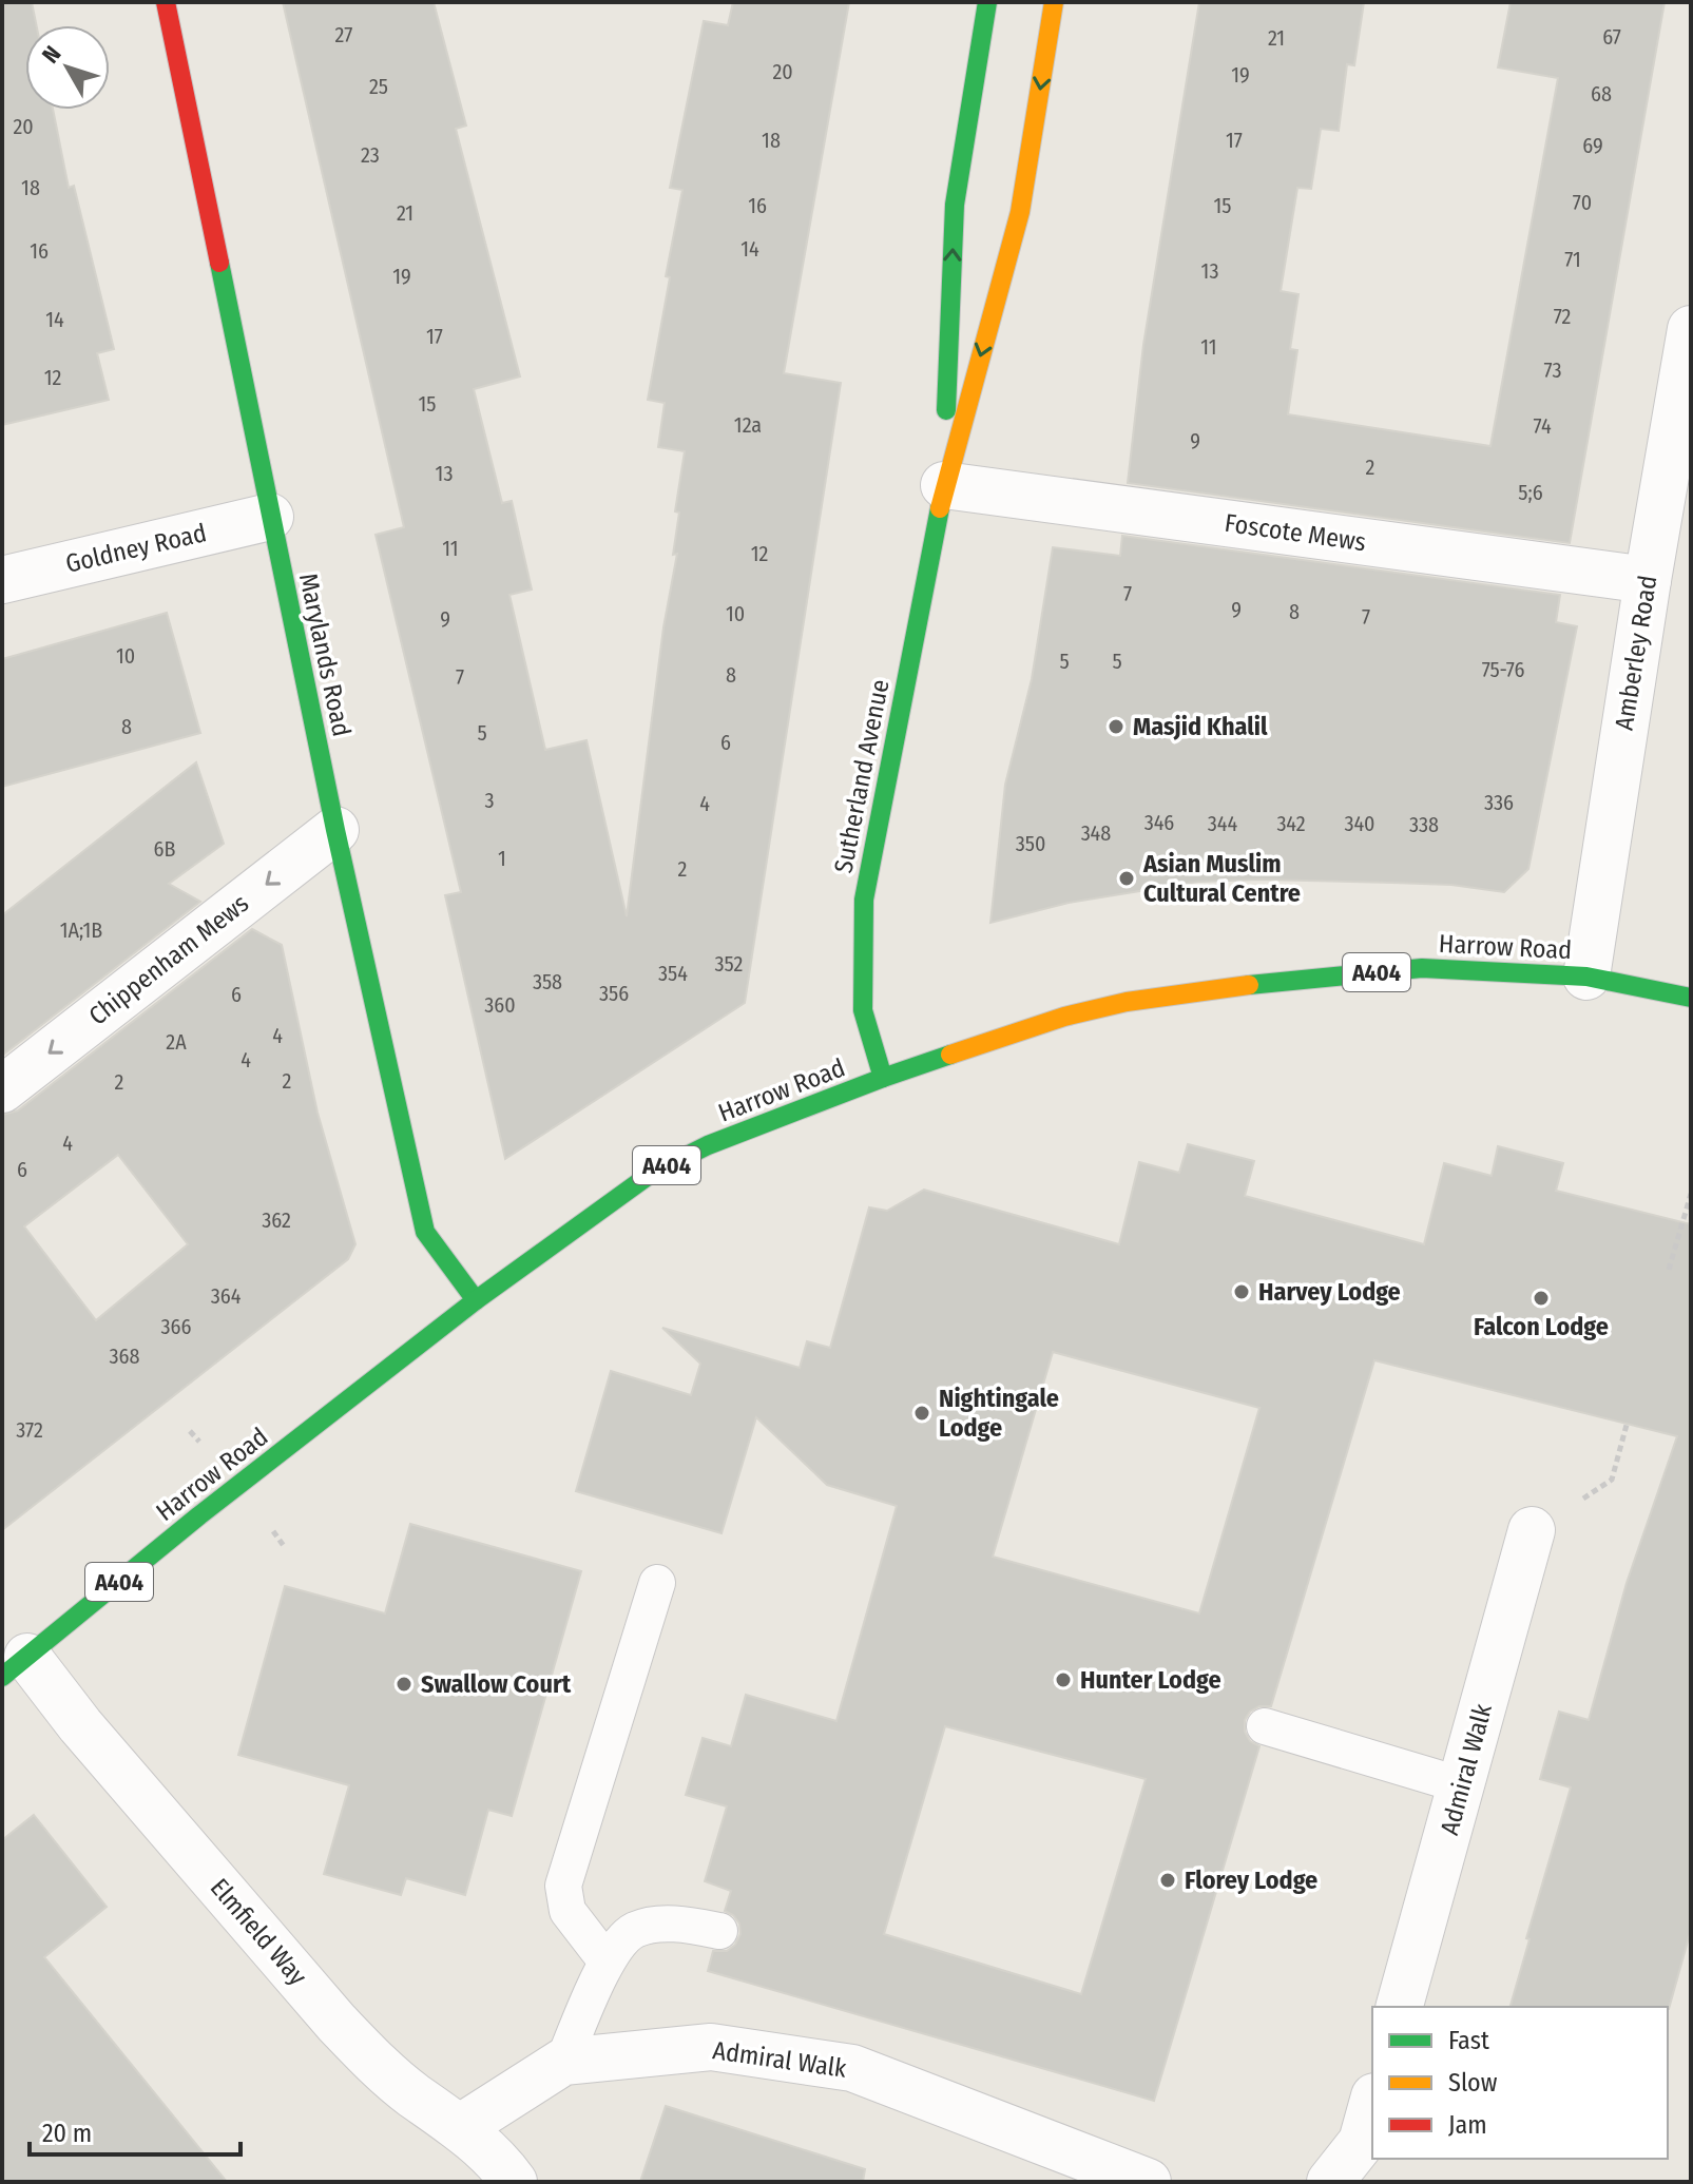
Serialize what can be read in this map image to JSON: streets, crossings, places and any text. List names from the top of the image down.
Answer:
{
  "streets": {
    "street": [
      "Foscote Mews",
      "Goldney Road",
      "Amberley Road",
      "Marylands Road",
      "Sutherland Avenue",
      "Harrow Road",
      "Chippenham Mews",
      "A404",
      "Admiral Walk",
      "Elmfield Way"
    ]
  },
  "crossings": [
    ["Foscote Mews", "Amberley Road"],
    ["Foscote Mews", "Sutherland Avenue"],
    ["Goldney Road", "Marylands Road"],
    ["Amberley Road", "Harrow Road"],
    ["Marylands Road", "Harrow Road"],
    ["Marylands Road", "Chippenham Mews"],
    ["Sutherland Avenue", "Harrow Road"],
    ["Harrow Road", "Elmfield Way"],
    ["Admiral Walk", "Elmfield Way"]
  ],
  "one_way": ["Chippenham Mews"],
  "places": [
    "Masjid Khalil",
    "Asian Muslim Cultural Centre",
    "Harvey Lodge",
    "Falcon Lodge",
    "Nightingale Lodge",
    "Hunter Lodge",
    "Swallow Court",
    "Florey Lodge"
  ],
  "house_numbers": [
    "27",
    "67",
    "21",
    "20",
    "19",
    "25",
    "68",
    "20",
    "18",
    "17",
    "69",
    "23",
    "18",
    "70",
    "16",
    "15",
    "21",
    "14",
    "16",
    "71",
    "13",
    "19",
    "72",
    "14",
    "17",
    "11",
    "73",
    "12",
    "15",
    "12a",
    "74",
    "9",
    "2",
    "13",
    "5;6",
    "11",
    "12",
    "7",
    "9",
    "8",
    "10",
    "7",
    "9",
    "10",
    "5",
    "5",
    "75-76",
    "8",
    "7",
    "8",
    "5",
    "6",
    "3",
    "336",
    "4",
    "346",
    "344",
    "342",
    "340",
    "338",
    "348",
    "350",
    "6B",
    "1",
    "2",
    "1A;1B",
    "352",
    "354",
    "358",
    "356",
    "6",
    "360",
    "4",
    "2A",
    "4",
    "2",
    "2",
    "4",
    "6",
    "362",
    "364",
    "366",
    "368",
    "372"
  ],
  "legend": ["Fast", "Slow", "Jam"],
  "scale_bar": "20 m",
  "north": "top left"
}
